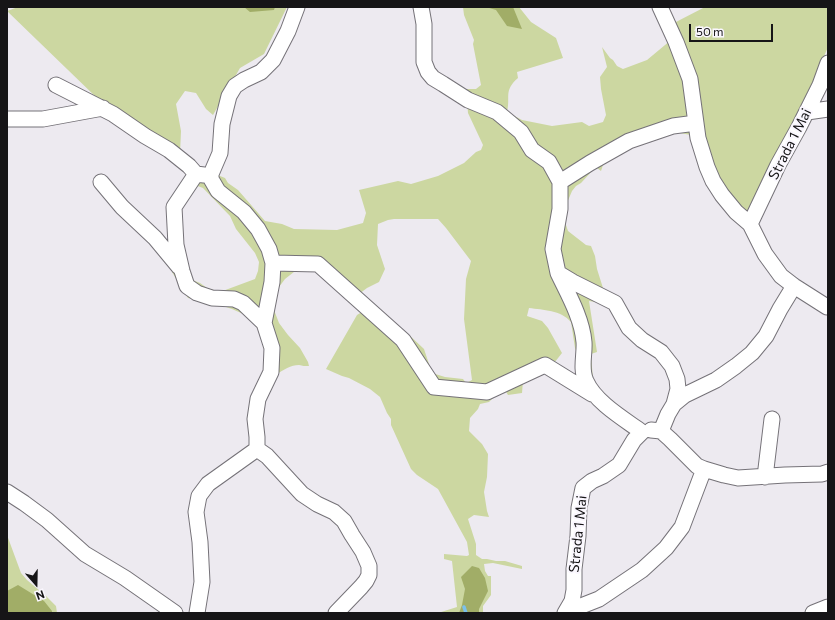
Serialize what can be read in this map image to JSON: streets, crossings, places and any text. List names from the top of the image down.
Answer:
{
  "streets": {
    "street": ["Strada 1 Mai"]
  },
  "scale_bar": "50 m",
  "north": "bottom"
}
